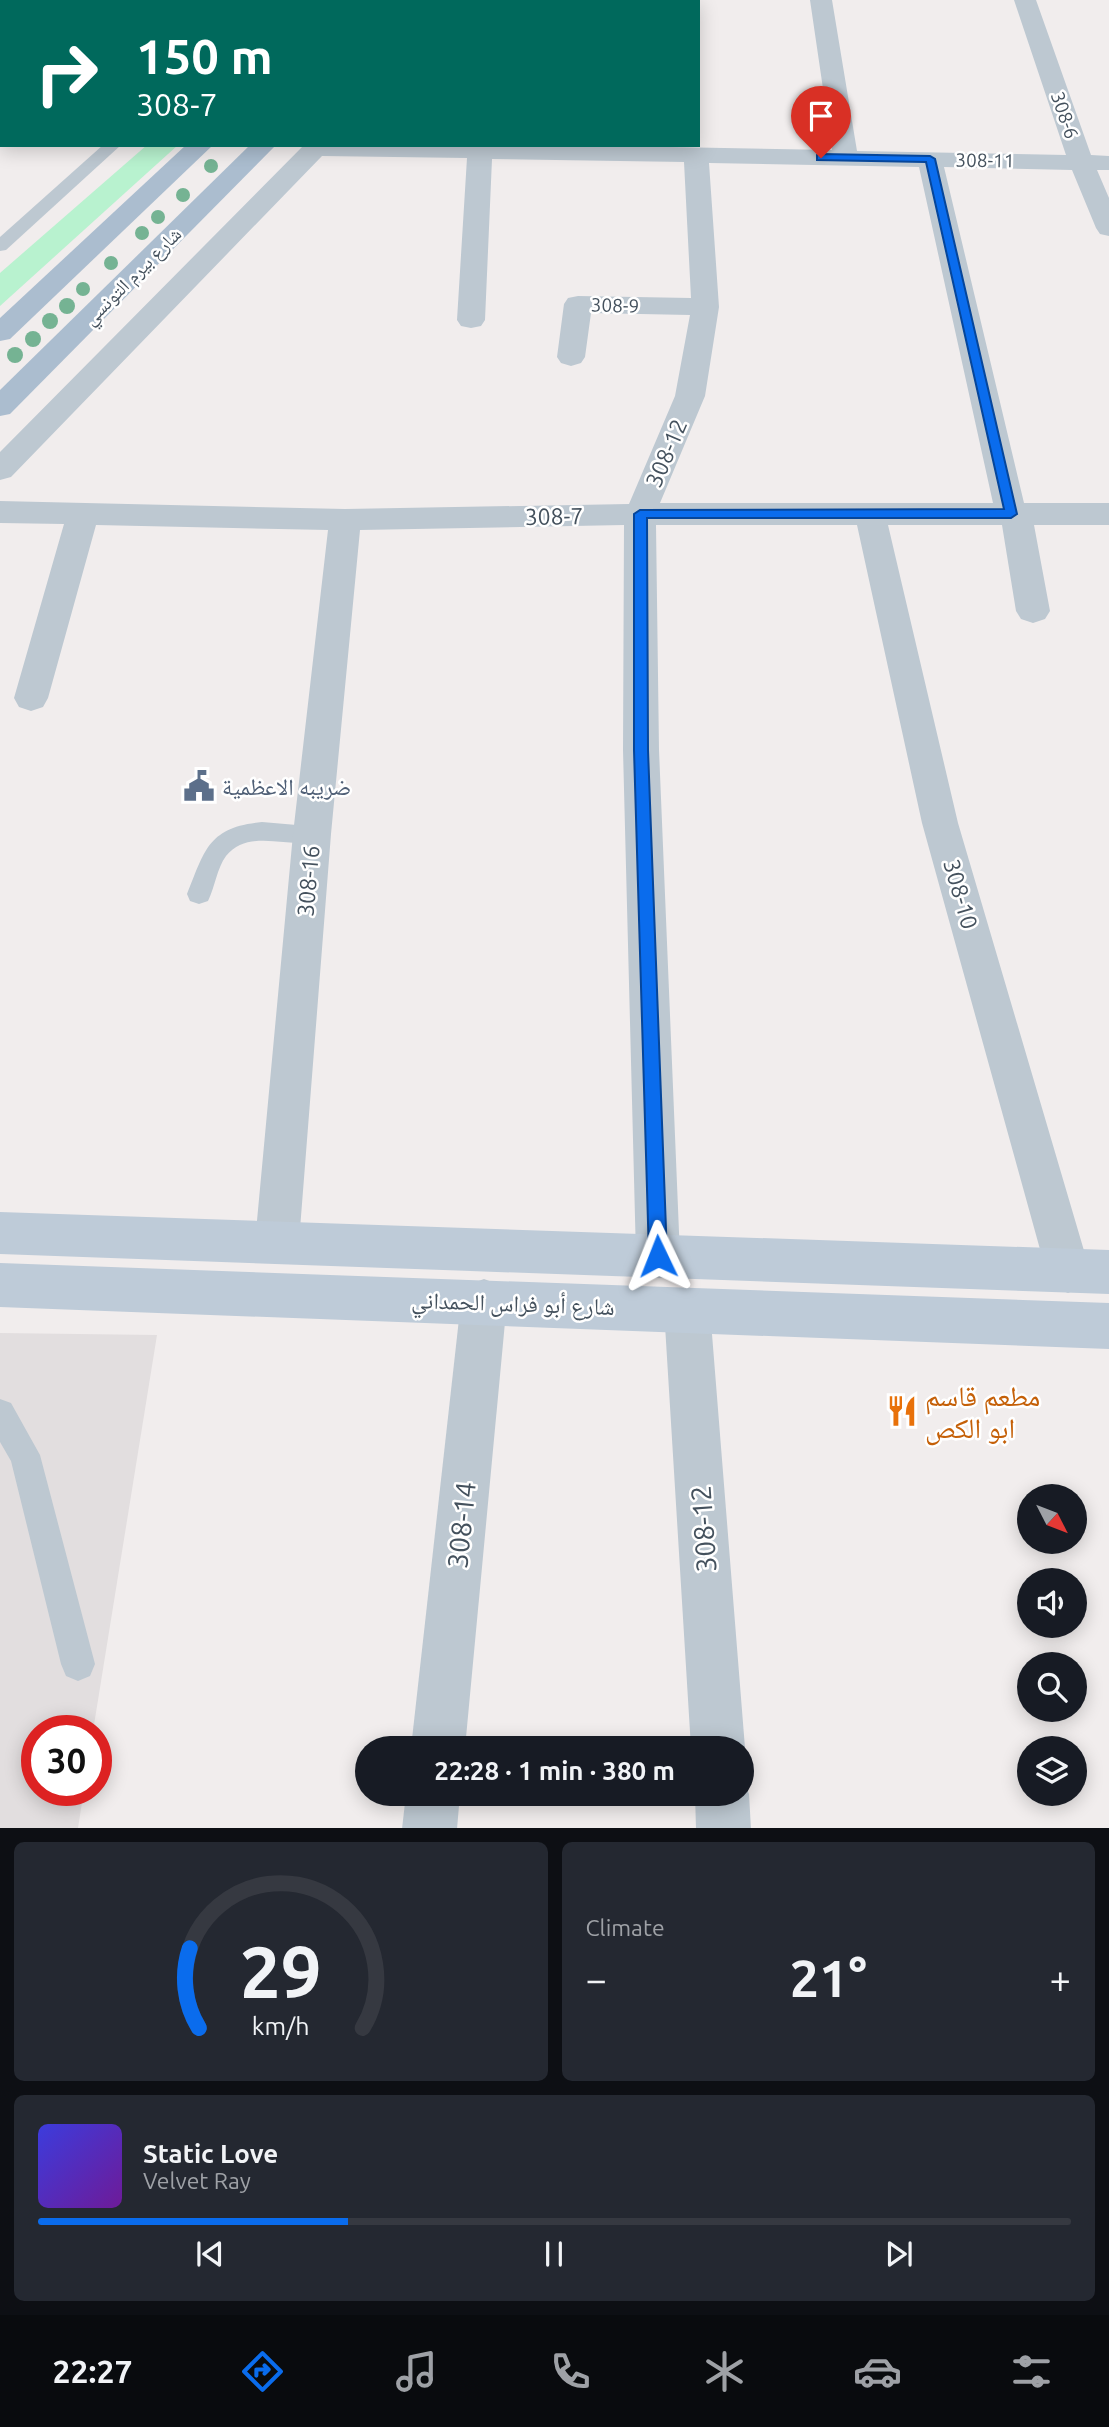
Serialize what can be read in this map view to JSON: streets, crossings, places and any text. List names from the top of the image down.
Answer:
{
  "streets": {
    "main road": ["شارع بيرم التونسي"],
    "street": [
      "308-6",
      "308-11",
      "308-9",
      "308-12",
      "308-7",
      "308-16",
      "308-10",
      "شارع أبو فراس الحمداني",
      "308-14"
    ]
  },
  "crossings": [
    ["308-6", "308-11"],
    ["308-11", "308-12"],
    ["308-9", "308-12"],
    ["308-12", "308-7"],
    ["308-12", "شارع أبو فراس الحمداني"],
    ["308-7", "308-16"],
    ["308-7", "308-10"],
    ["شارع أبو فراس الحمداني", "308-14"]
  ],
  "places": {
    "public building": ["ضريبه الاعظمية"],
    "restaurant": ["مطعم قاسم ابو الكص"]
  },
  "north": "bottom right",
  "page": {
    "turn": ["150 m", "308-7"],
    "limit": "30",
    "trip": "22:28 · 1 min · 380 m",
    "tile": "Climate",
    "heat": ["−", "21°", "+"],
    "song": ["Static Love", "Velvet Ray"],
    "tabs": "22:27",
    "gauge": ["29", "km/h"]
  }
}
